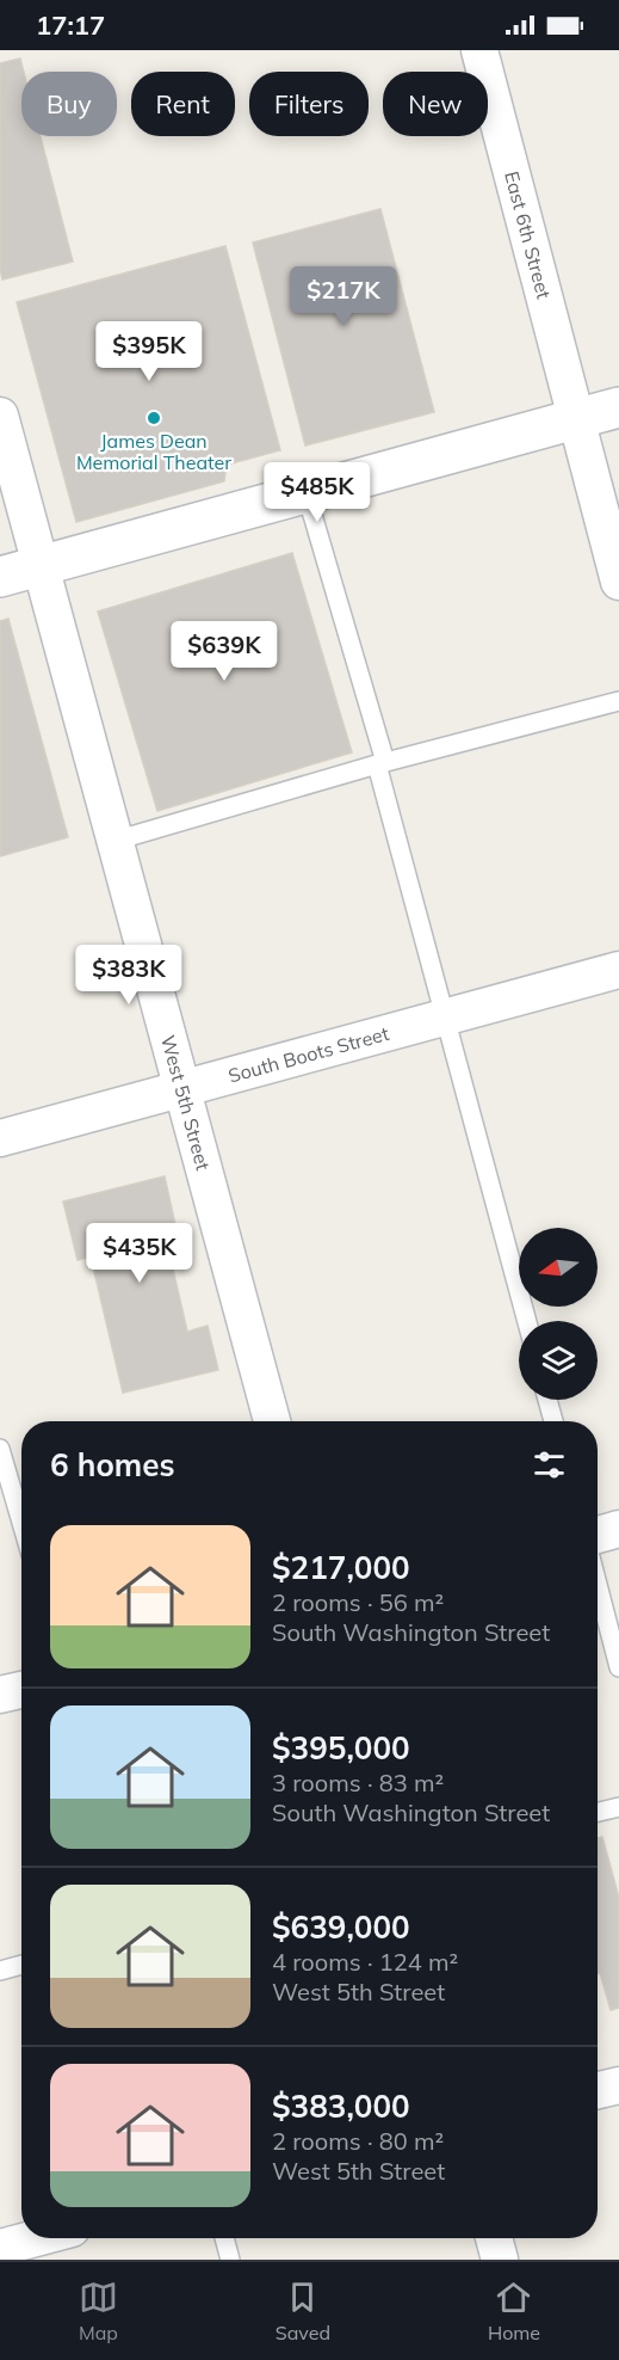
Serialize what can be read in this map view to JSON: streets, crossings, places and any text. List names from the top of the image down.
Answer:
{
  "streets": {
    "street": ["East 6th Street", "South Boots Street", "West 5th Street"]
  },
  "crossings": [
    ["South Boots Street", "West 5th Street"]
  ],
  "places": ["James Dean Memorial Theater"],
  "north": "left",
  "page": {
    "status": "17:17",
    "chip": [
      "Buy",
      "Rent",
      "Filters",
      "New"
    ],
    "price": [
      "$217K",
      "$395K",
      "$485K",
      "$639K",
      "$383K",
      "$435K"
    ],
    "heading": "6 homes",
    "list": [
      {
        "name": "$217,000",
        "note": "2 rooms · 56 m² · South Washington Street"
      },
      {
        "name": "$395,000",
        "note": "3 rooms · 83 m² · South Washington Street"
      },
      {
        "name": "$639,000",
        "note": "4 rooms · 124 m² · West 5th Street"
      },
      {
        "name": "$383,000",
        "note": "2 rooms · 80 m² · West 5th Street"
      }
    ],
    "tabs": ["Map", "Saved", "Home"]
  }
}
